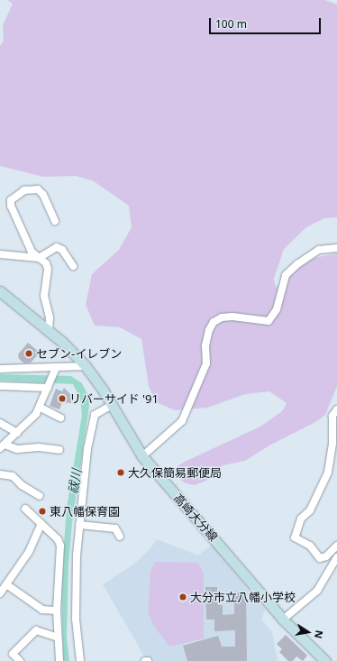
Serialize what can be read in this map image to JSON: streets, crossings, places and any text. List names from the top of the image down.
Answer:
{
  "streets": {
    "main road": ["高崎大分線"]
  },
  "water": ["祓川"],
  "places": [
    "セブン-イレブン",
    "リバーサイド '91",
    "大久保簡易郵便局",
    "東八幡保育園",
    "大分市立八幡小学校"
  ],
  "scale_bar": "100 m",
  "north": "right"
}
